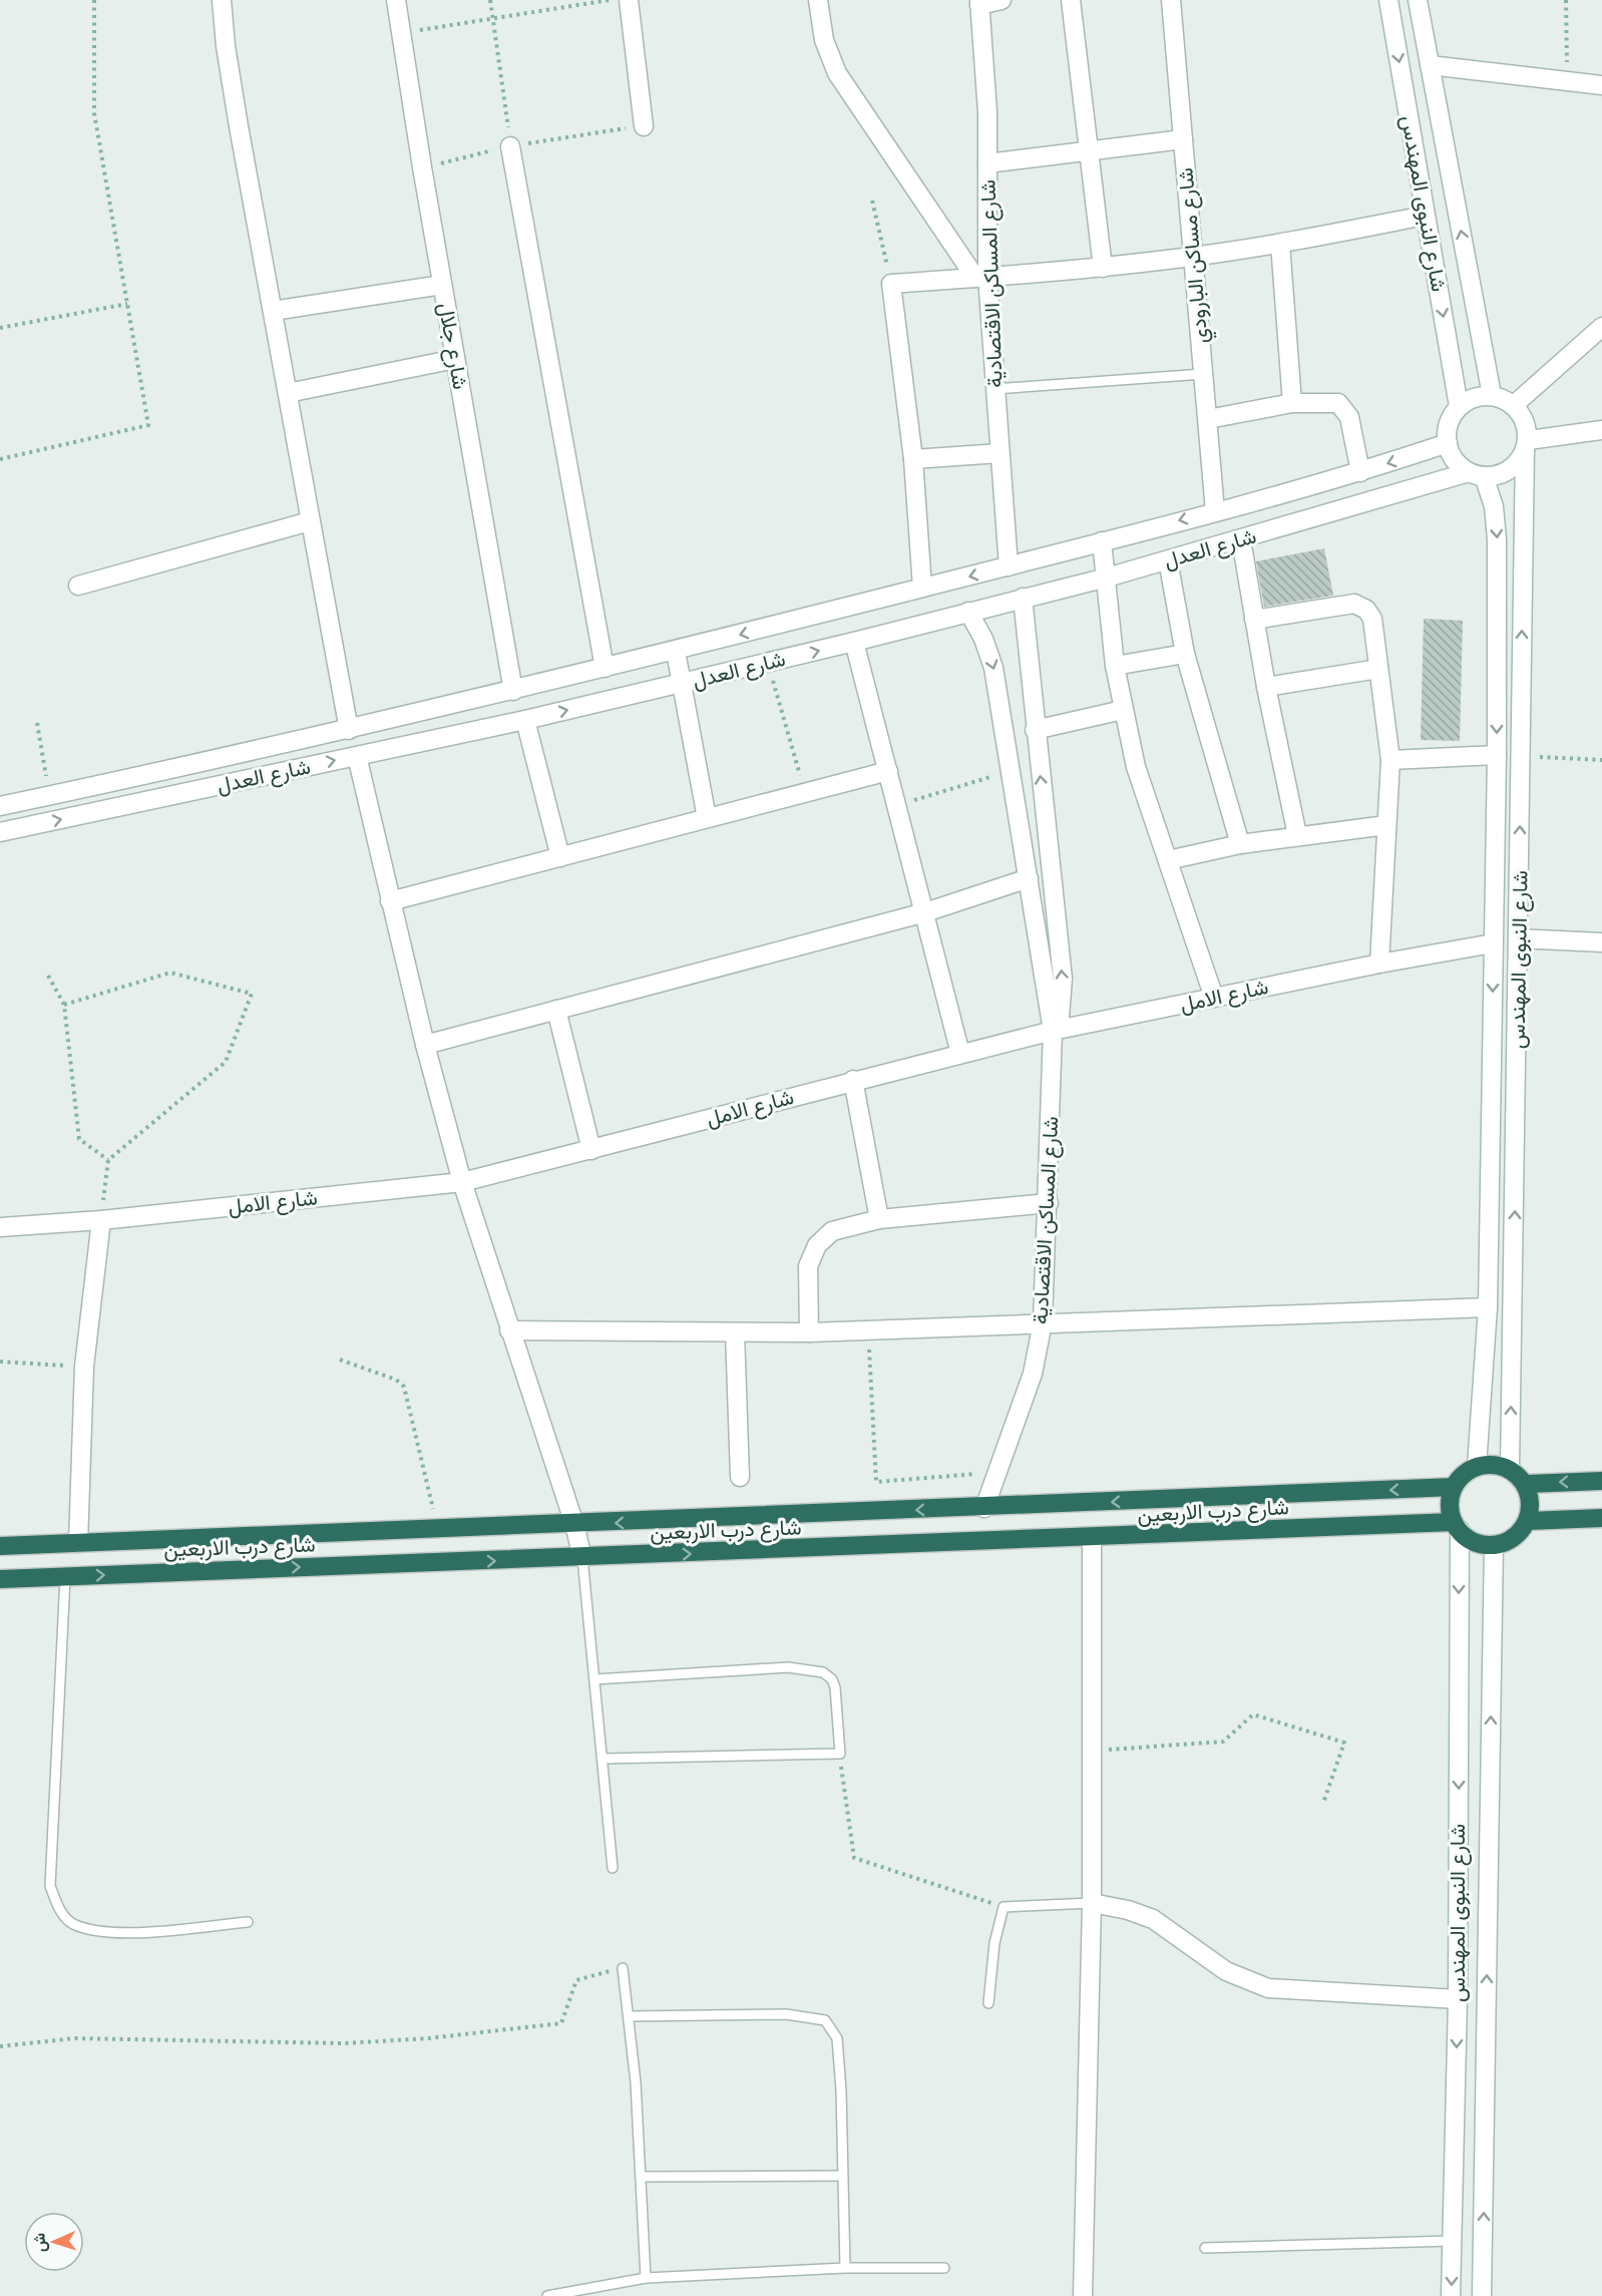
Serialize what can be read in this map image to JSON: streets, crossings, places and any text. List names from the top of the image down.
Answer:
{
  "streets": {
    "highway": ["شارع درب الاربعين"],
    "street": [
      "شارع النبوى المهندس",
      "شارع مساكن البارودي",
      "شارع المساكن الاقتصادية",
      "شارع جلال",
      "شارع العدل",
      "شارع الامل"
    ]
  },
  "crossings": [
    ["شارع النبوى المهندس", "شارع العدل"],
    ["شارع النبوى المهندس", "شارع الامل"],
    ["شارع النبوى المهندس", "شارع درب الاربعين"],
    ["شارع مساكن البارودي", "شارع العدل"],
    ["شارع المساكن الاقتصادية", "شارع العدل"],
    ["شارع المساكن الاقتصادية", "شارع الامل"],
    ["شارع المساكن الاقتصادية", "شارع درب الاربعين"],
    ["شارع جلال", "شارع العدل"]
  ],
  "north": "left"
}
